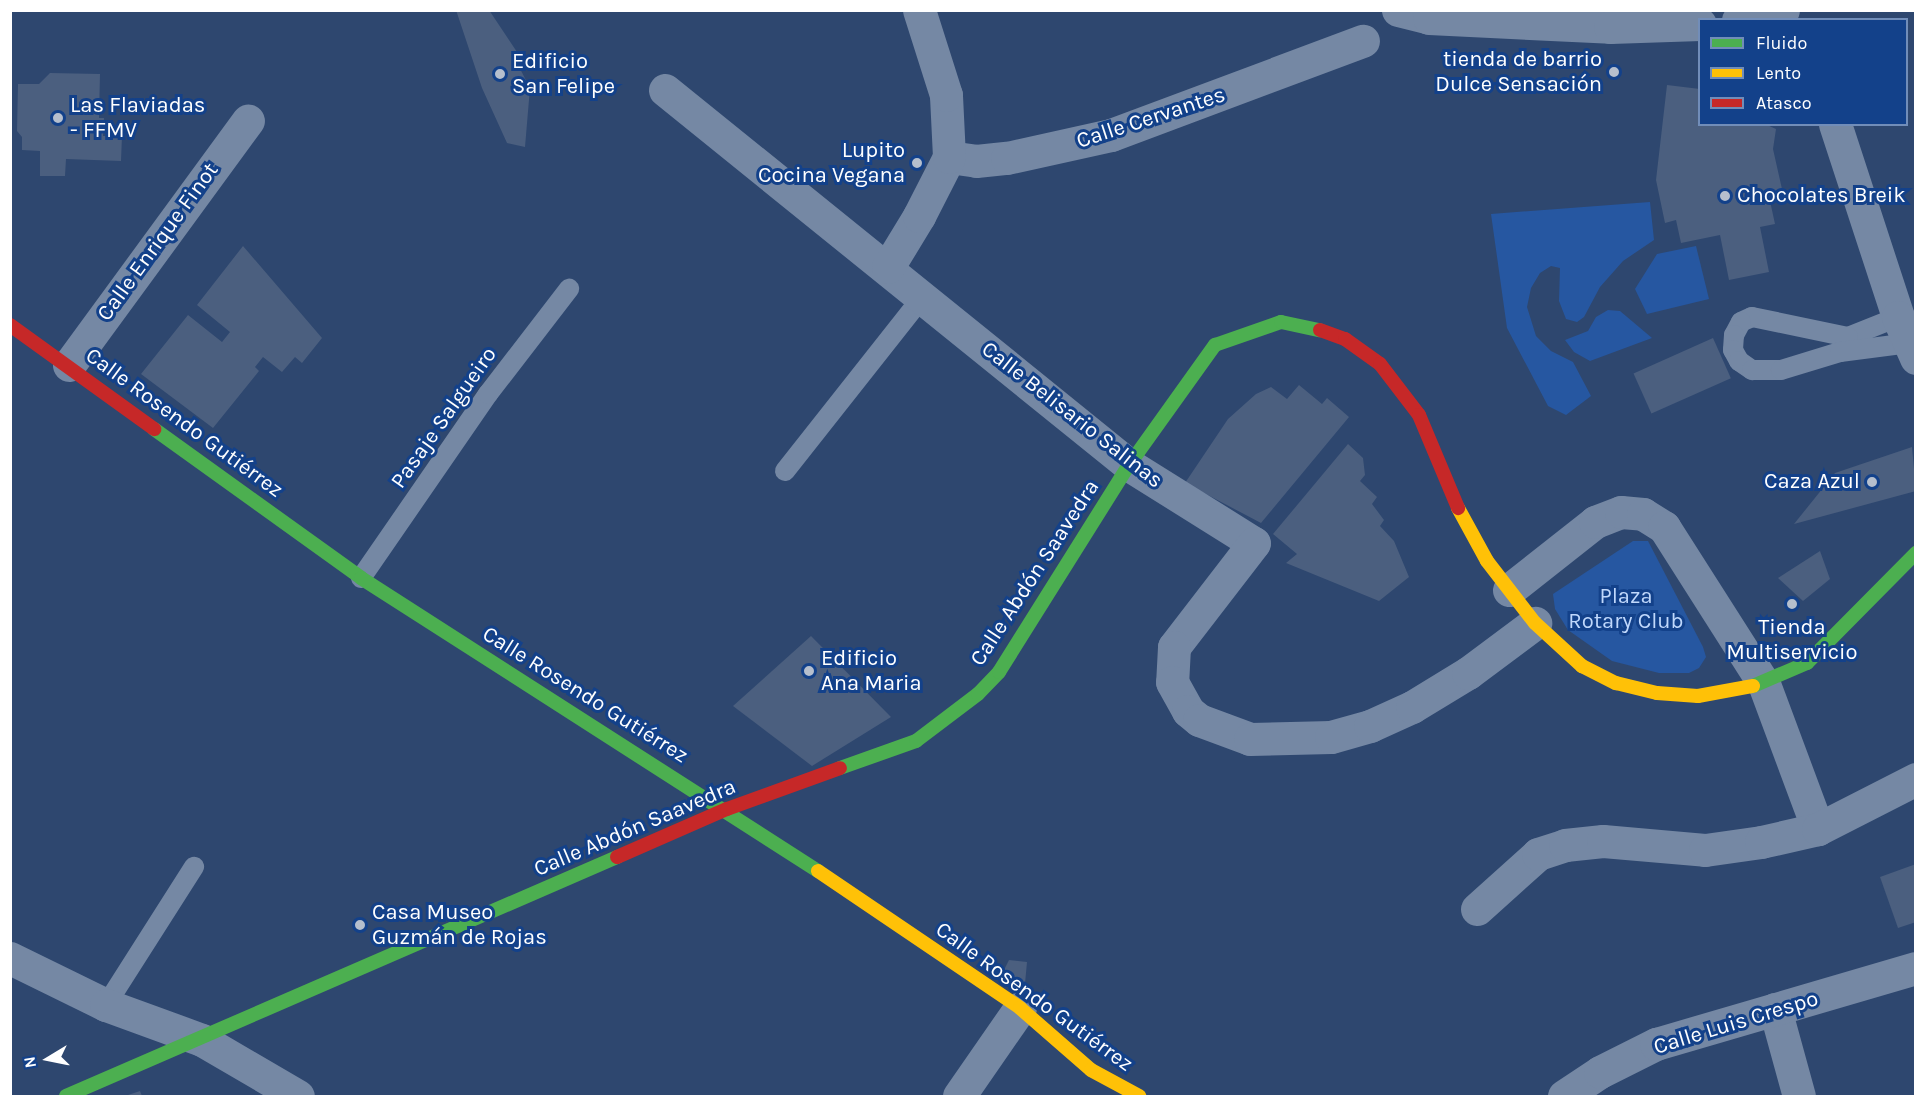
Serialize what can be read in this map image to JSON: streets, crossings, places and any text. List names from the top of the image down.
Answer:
{
  "streets": {
    "street": [
      "Calle Cervantes",
      "Calle Enrique Finot",
      "Calle Belisario Salinas",
      "Calle Rosendo Gutiérrez",
      "Calle Abdón Saavedra",
      "Calle Luis Crespo"
    ],
    "lane": ["Pasaje Salgueiro"]
  },
  "crossings": [
    ["Calle Enrique Finot", "Calle Rosendo Gutiérrez"],
    ["Calle Belisario Salinas", "Calle Abdón Saavedra"],
    ["Pasaje Salgueiro", "Calle Rosendo Gutiérrez"],
    ["Calle Rosendo Gutiérrez", "Calle Abdón Saavedra"]
  ],
  "parks": ["Plaza Rotary Club"],
  "places": [
    "tienda de barrio Dulce Sensación",
    "Edificio San Felipe",
    "Las Flaviadas - FFMV",
    "Lupito Cocina Vegana",
    "Chocolates Breik",
    "Caza Azul",
    "Tienda Multiservicio",
    "Edificio Ana Maria",
    "Casa Museo Guzmán de Rojas"
  ],
  "legend": ["Fluido", "Lento", "Atasco"],
  "north": "left"
}
